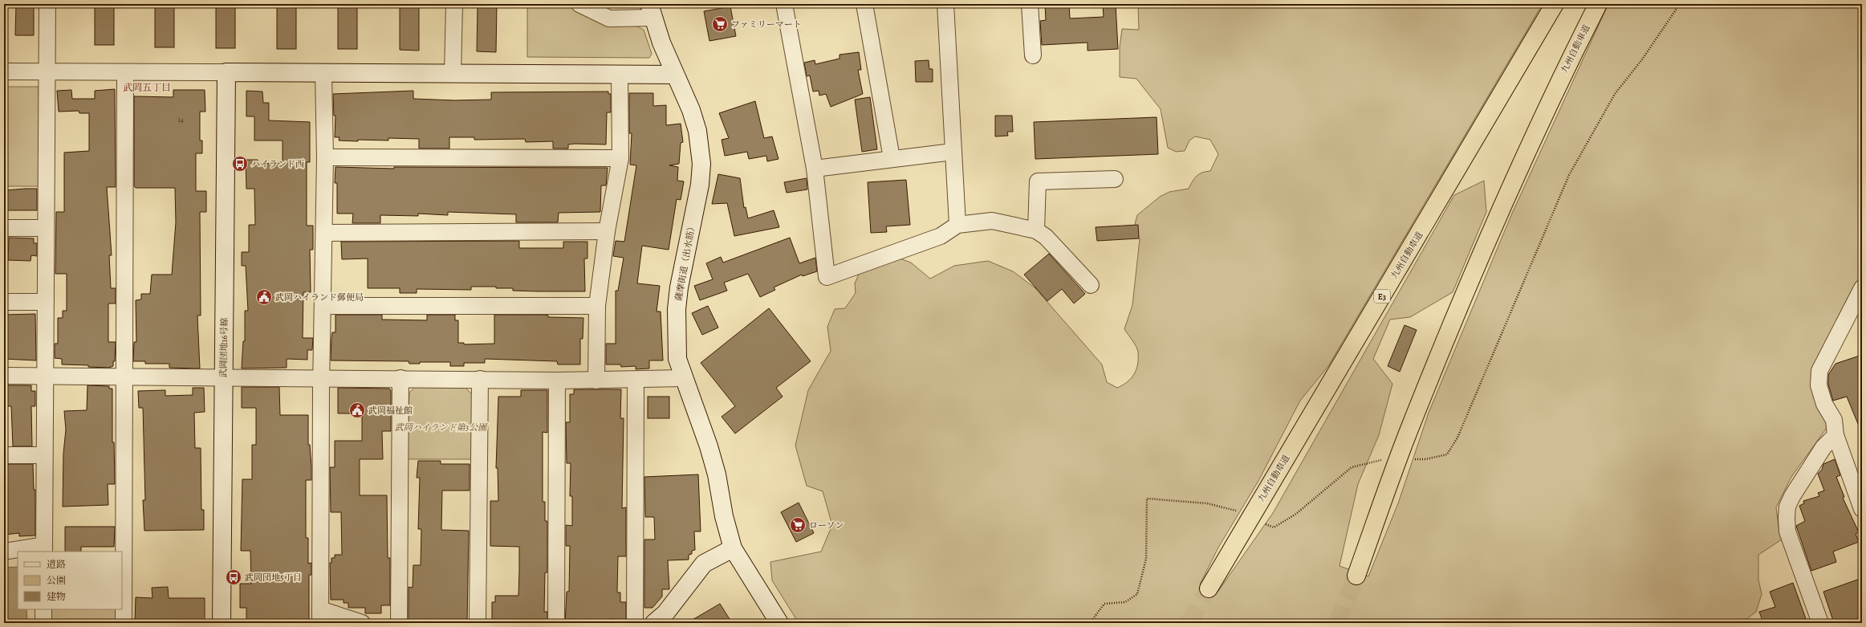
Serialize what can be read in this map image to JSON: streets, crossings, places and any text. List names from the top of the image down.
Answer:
{
  "streets": {
    "highway": ["九州自動車道", "E3"],
    "street": ["薩摩街道（出水筋）", "武岡団地16号線"]
  },
  "districts": ["武岡五丁目"],
  "parks": ["武岡ハイランド第3公園"],
  "places": {
    "supermarket": ["ファミリーマート", "ローソン"],
    "bus stop": ["ハイランド西", "武岡団地5丁目"],
    "public building": ["武岡ハイランド郵便局", "武岡福祉館"]
  },
  "house_numbers": ["14"],
  "legend": ["道路", "公園", "建物"]
}
